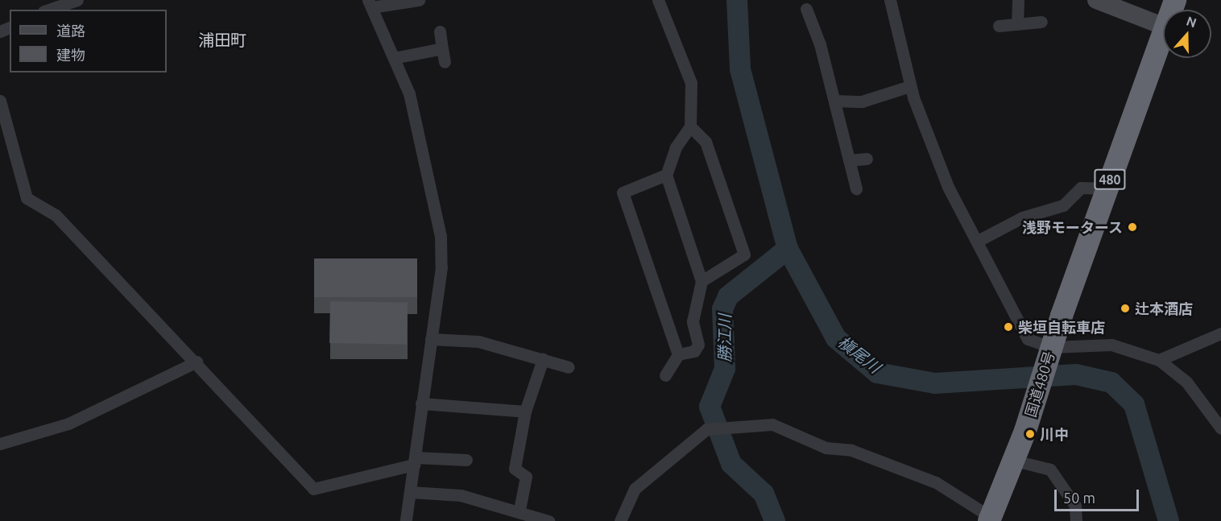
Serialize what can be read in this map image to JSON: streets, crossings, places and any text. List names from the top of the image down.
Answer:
{
  "streets": {
    "highway": ["480", "国道480号"]
  },
  "districts": ["浦田町"],
  "water": ["勝江川", "槇尾川"],
  "places": [
    "浅野モータース",
    "辻本酒店",
    "柴垣自転車店",
    "川中"
  ],
  "legend": ["道路", "建物"],
  "scale_bar": "50 m",
  "north": "top"
}
